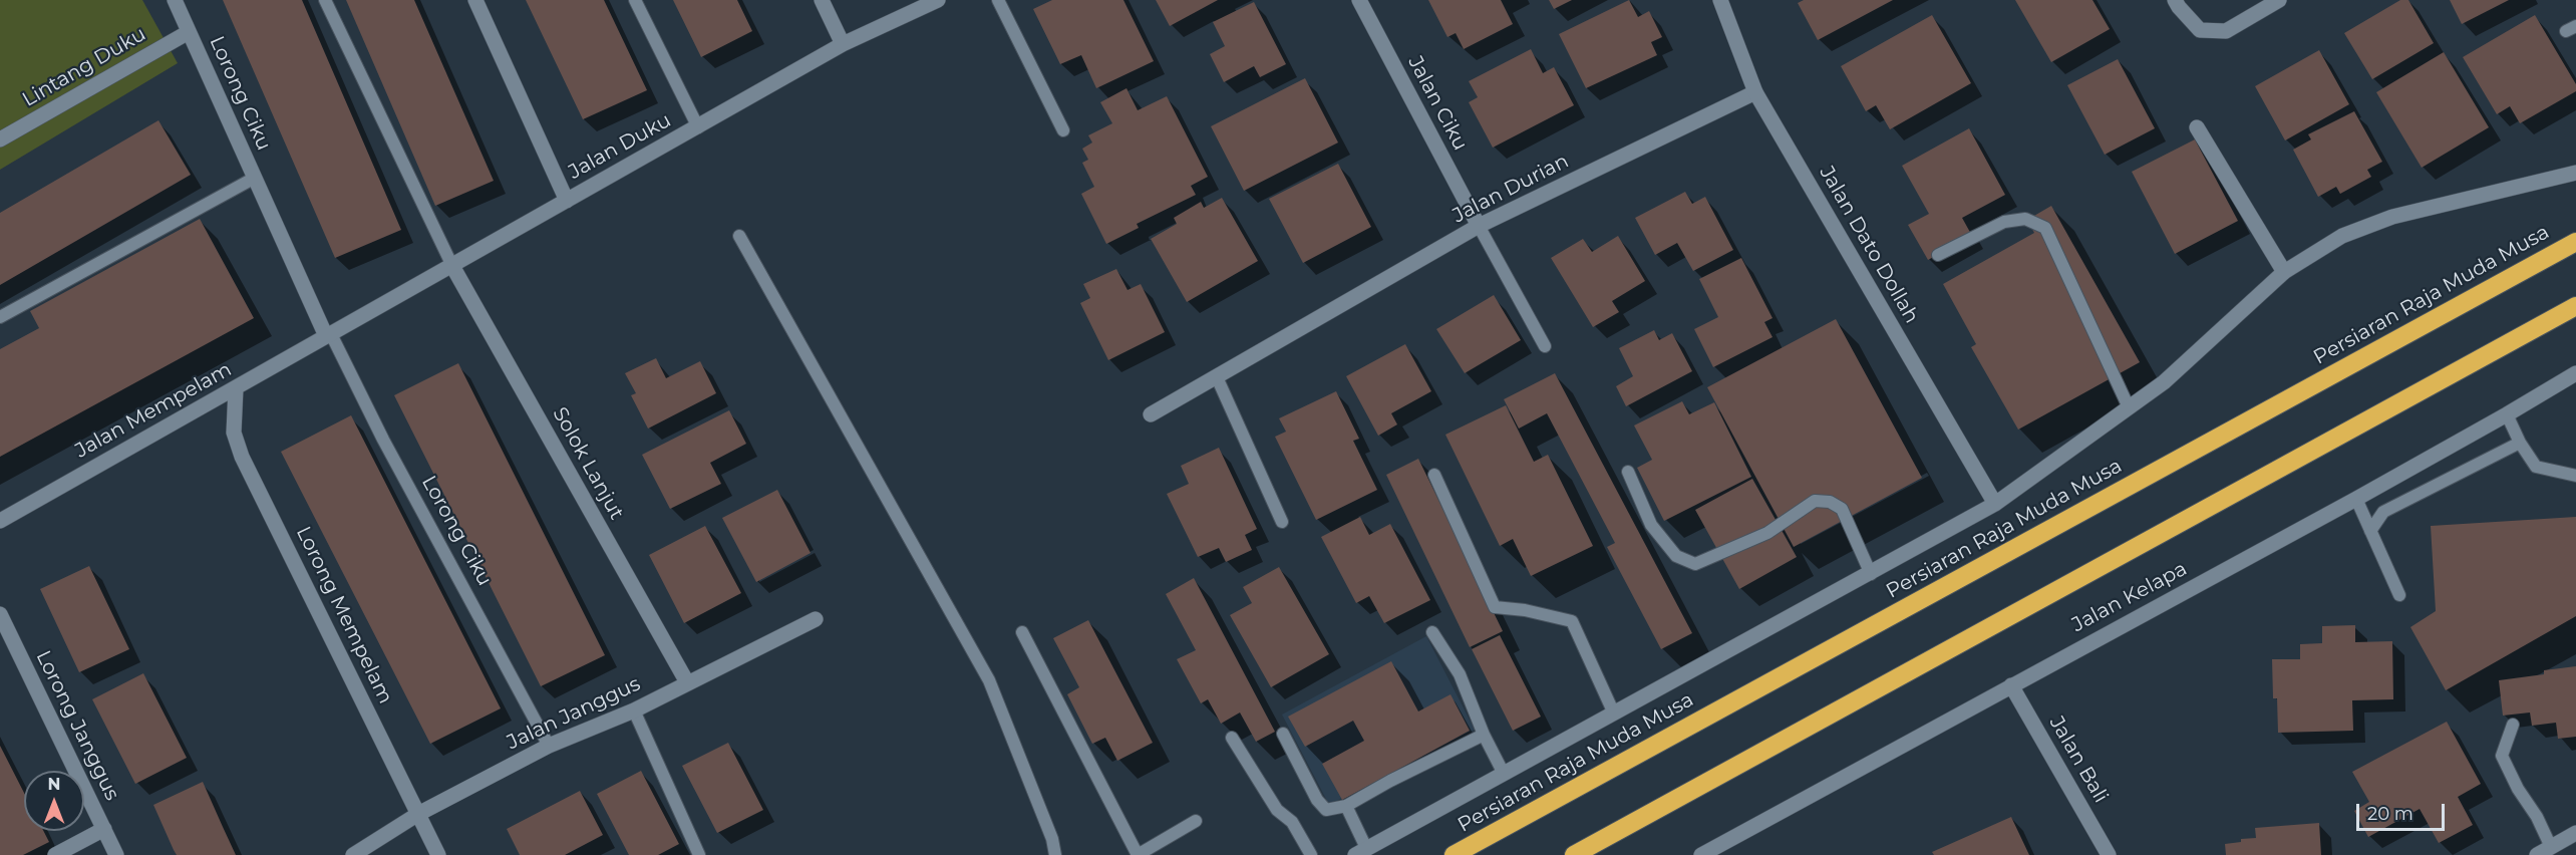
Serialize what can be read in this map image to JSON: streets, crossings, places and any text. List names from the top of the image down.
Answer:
{
  "streets": {
    "highway": ["Persiaran Raja Muda Musa"],
    "street": [
      "Lintang Duku",
      "Lorong Ciku",
      "Jalan Ciku",
      "Jalan Duku",
      "Jalan Durian",
      "Jalan Dato Dollah",
      "Jalan Mempelam",
      "Solok Lanjut",
      "Jalan Kelapa",
      "Lorong Mempelam",
      "Jalan Janggus",
      "Lorong Janggus",
      "Jalan Bali"
    ]
  },
  "crossings": [
    ["Lintang Duku", "Lorong Ciku"],
    ["Lorong Ciku", "Jalan Duku"],
    ["Lorong Ciku", "Jalan Mempelam"],
    ["Lorong Ciku", "Jalan Janggus"],
    ["Jalan Ciku", "Jalan Durian"],
    ["Jalan Duku", "Jalan Mempelam"],
    ["Jalan Duku", "Solok Lanjut"],
    ["Jalan Durian", "Jalan Dato Dollah"],
    ["Jalan Mempelam", "Lorong Mempelam"],
    ["Solok Lanjut", "Jalan Janggus"],
    ["Jalan Kelapa", "Jalan Bali"],
    ["Lorong Mempelam", "Jalan Janggus"]
  ],
  "scale_bar": "20 m",
  "north": "top"
}
